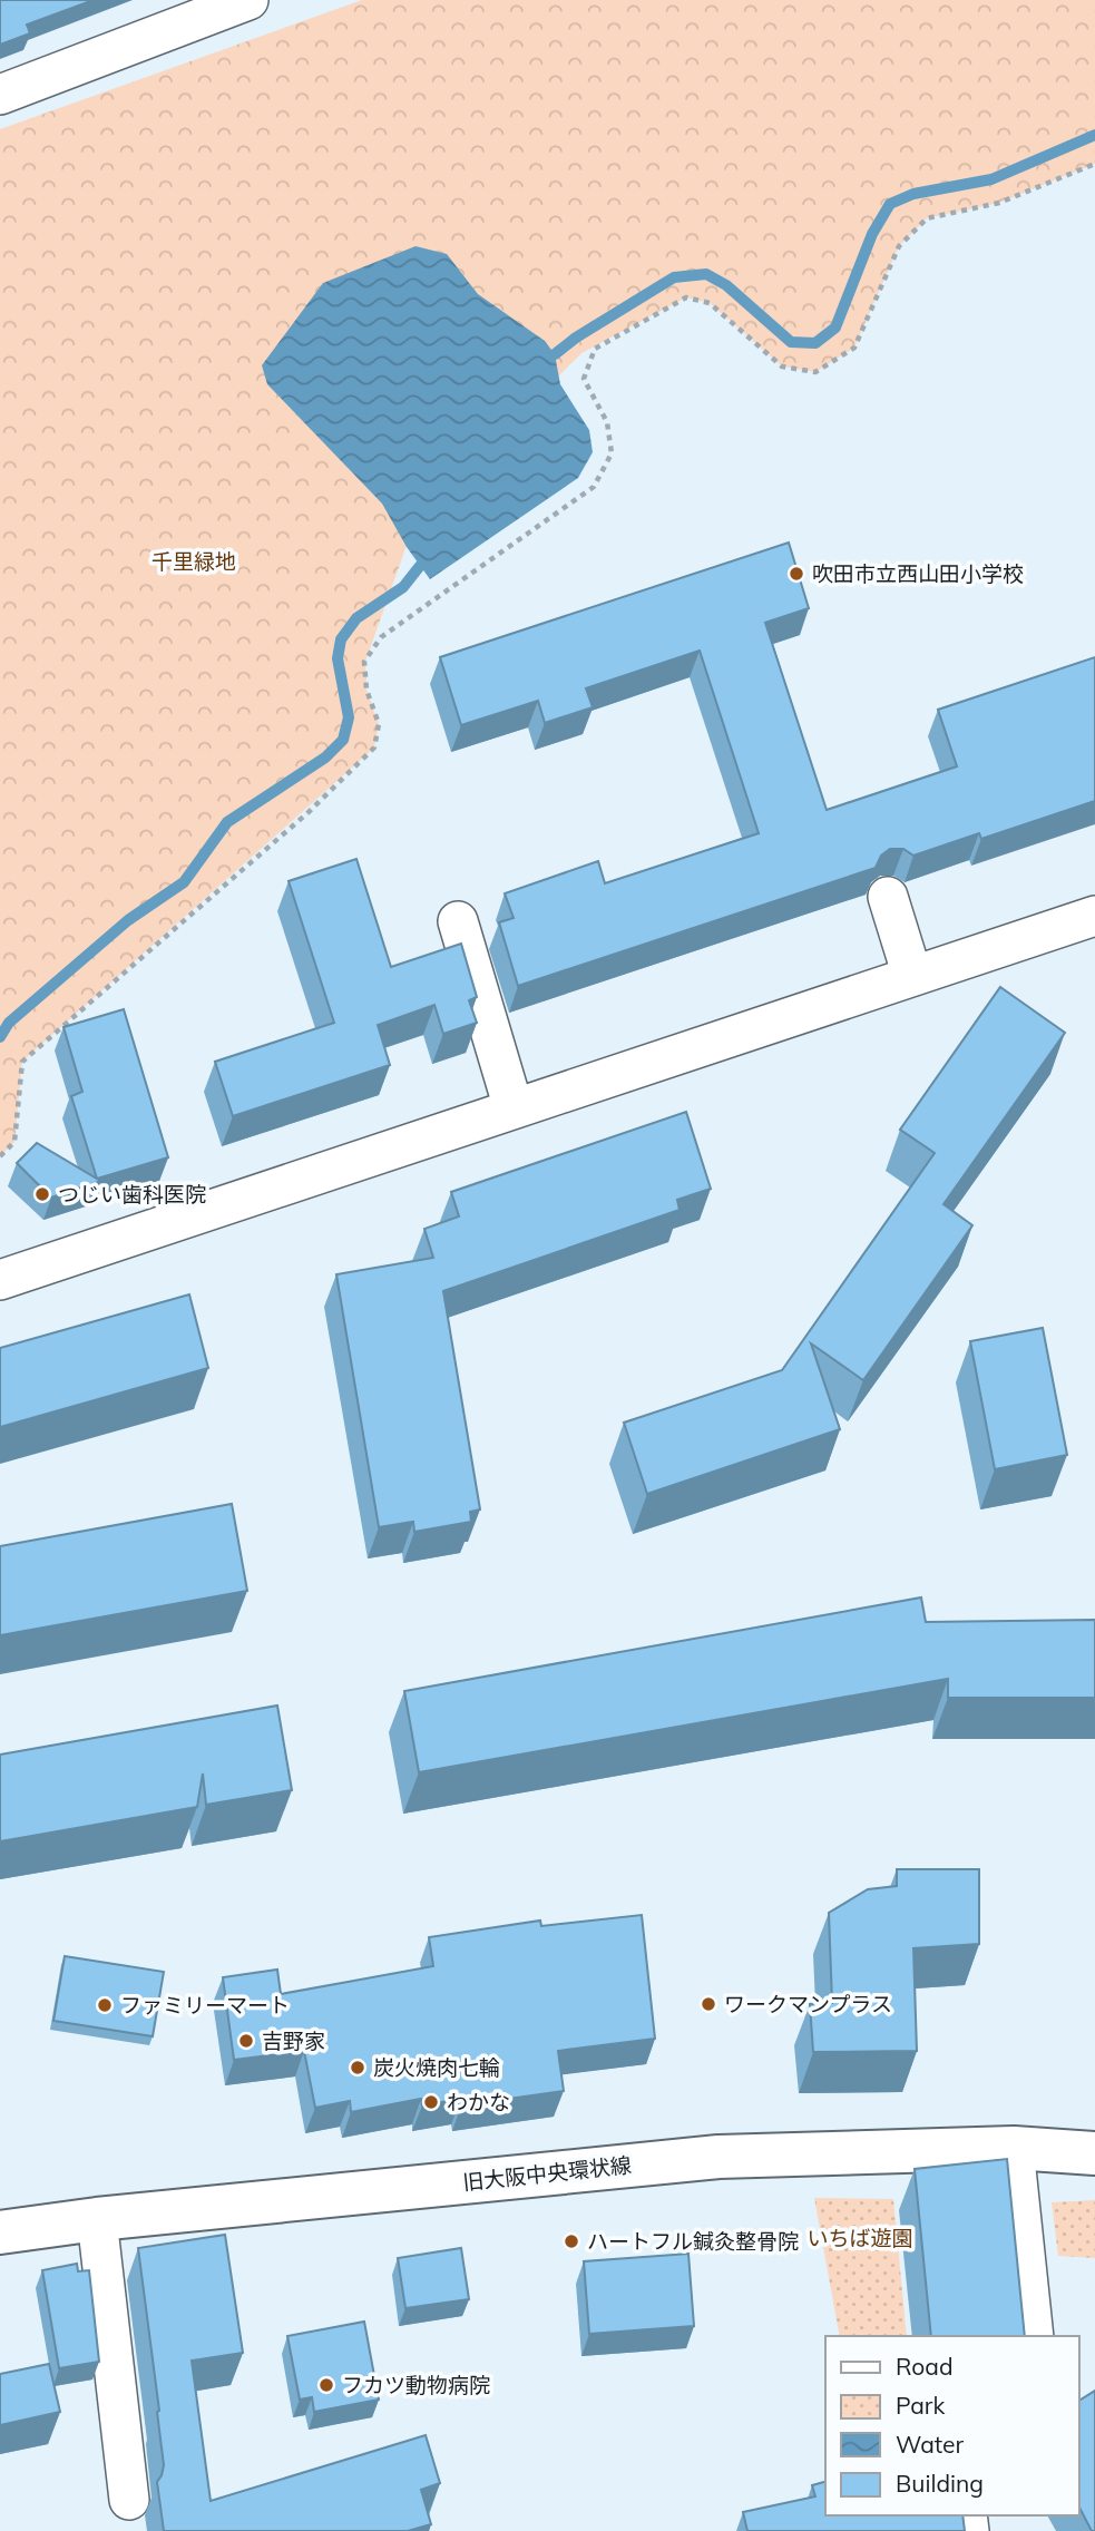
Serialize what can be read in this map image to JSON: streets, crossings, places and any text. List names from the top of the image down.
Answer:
{
  "streets": {
    "main road": ["旧大阪中央環状線"]
  },
  "parks": ["千里緑地", "いちば遊園"],
  "places": [
    "吹田市立西山田小学校",
    "つじい歯科医院",
    "ワークマンプラス",
    "ファミリーマート",
    "吉野家",
    "炭火焼肉七輪",
    "わかな",
    "ハートフル鍼灸整骨院",
    "フカツ動物病院"
  ],
  "legend": [
    "Road",
    "Park",
    "Water",
    "Building"
  ]
}
